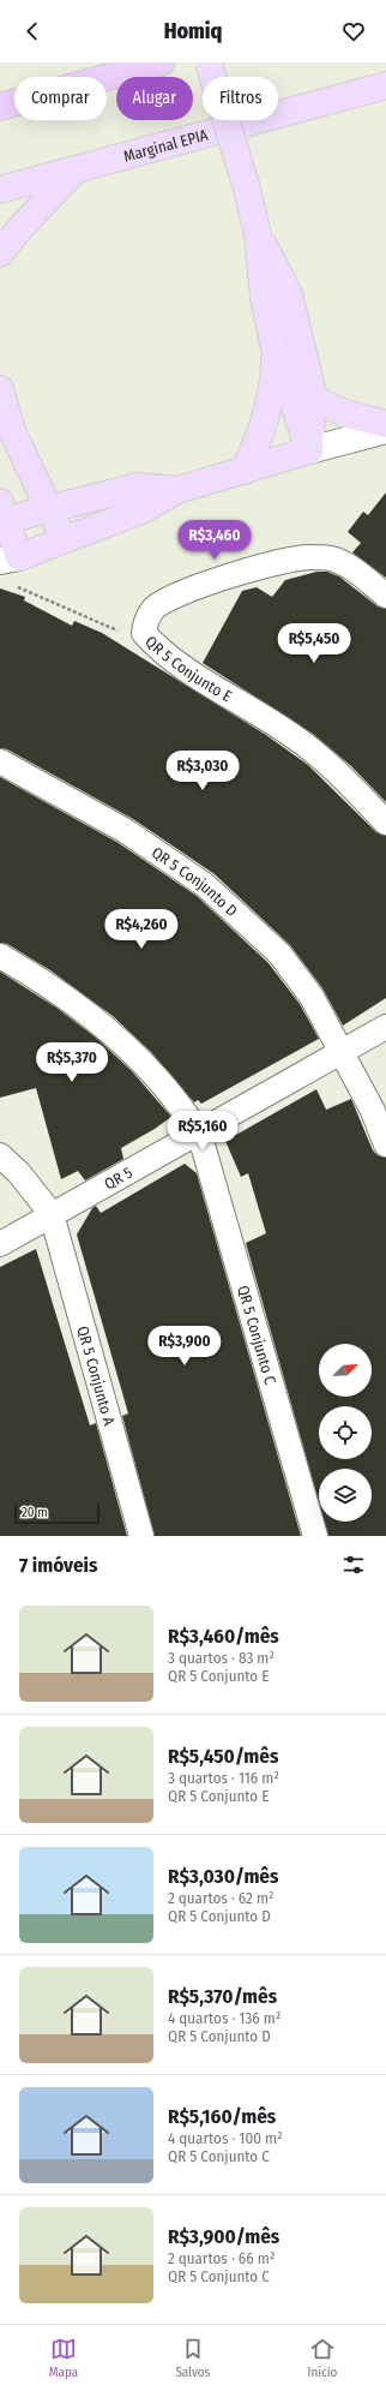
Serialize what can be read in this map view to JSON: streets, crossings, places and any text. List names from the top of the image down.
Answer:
{
  "streets": {
    "main road": ["Marginal EPIA"],
    "street": [
      "QR 5 Conjunto E",
      "QR 5 Conjunto D",
      "QR 5",
      "QR 5 Conjunto C",
      "QR 5 Conjunto A"
    ]
  },
  "crossings": [
    ["QR 5 Conjunto D", "QR 5"],
    ["QR 5", "QR 5 Conjunto C"],
    ["QR 5", "QR 5 Conjunto A"]
  ],
  "scale_bar": "20 m",
  "north": "top right",
  "page": {
    "header": "Homiq",
    "chip": ["Comprar", "Alugar", "Filtros"],
    "price": [
      "R$3,460",
      "R$5,450",
      "R$3,030",
      "R$4,260",
      "R$5,370",
      "R$5,160",
      "R$3,900"
    ],
    "scale": "20 m",
    "heading": "7 imóveis",
    "list": [
      {
        "name": "R$3,460/mês",
        "note": "3 quartos · 83 m² · QR 5 Conjunto E"
      },
      {
        "name": "R$5,450/mês",
        "note": "3 quartos · 116 m² · QR 5 Conjunto E"
      },
      {
        "name": "R$3,030/mês",
        "note": "2 quartos · 62 m² · QR 5 Conjunto D"
      },
      {
        "name": "R$5,370/mês",
        "note": "4 quartos · 136 m² · QR 5 Conjunto D"
      },
      {
        "name": "R$5,160/mês",
        "note": "4 quartos · 100 m² · QR 5 Conjunto C"
      },
      {
        "name": "R$3,900/mês",
        "note": "2 quartos · 66 m² · QR 5 Conjunto C"
      }
    ],
    "tabs": ["Mapa", "Salvos", "Início"]
  }
}
